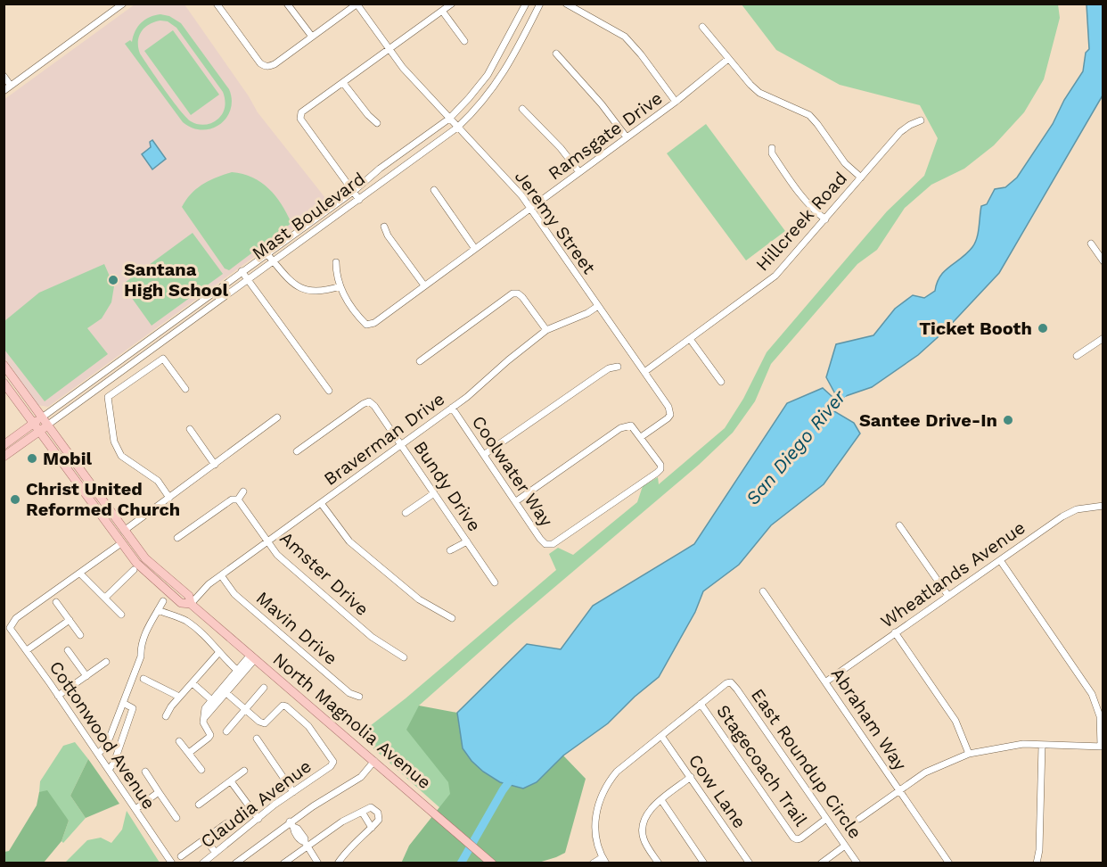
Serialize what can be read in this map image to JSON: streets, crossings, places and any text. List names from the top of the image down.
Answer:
{
  "streets": {
    "main road": ["Mast Boulevard", "North Magnolia Avenue"],
    "street": [
      "Ramsgate Drive",
      "Hillcreek Road",
      "Jeremy Street",
      "Braverman Drive",
      "Coolwater Way",
      "Bundy Drive",
      "Amster Drive",
      "Wheatlands Avenue",
      "Mavin Drive",
      "Abraham Way",
      "Cottonwood Avenue",
      "East Roundup Circle",
      "Stagecoach Trail",
      "Cow Lane",
      "Claudia Avenue"
    ]
  },
  "crossings": [
    ["Ramsgate Drive", "Jeremy Street"],
    ["Mast Boulevard", "Jeremy Street"],
    ["Mast Boulevard", "North Magnolia Avenue"],
    ["Hillcreek Road", "Jeremy Street"],
    ["Jeremy Street", "Braverman Drive"],
    ["Jeremy Street", "Coolwater Way"],
    ["Braverman Drive", "Coolwater Way"],
    ["Braverman Drive", "Bundy Drive"],
    ["Braverman Drive", "Amster Drive"],
    ["Braverman Drive", "Mavin Drive"],
    ["Braverman Drive", "North Magnolia Avenue"],
    ["Wheatlands Avenue", "Abraham Way"],
    ["East Roundup Circle", "Stagecoach Trail"]
  ],
  "water": ["San Diego River"],
  "places": [
    "Santana High School",
    "Ticket Booth",
    "Santee Drive-In",
    "Mobil",
    "Christ United Reformed Church"
  ]
}
